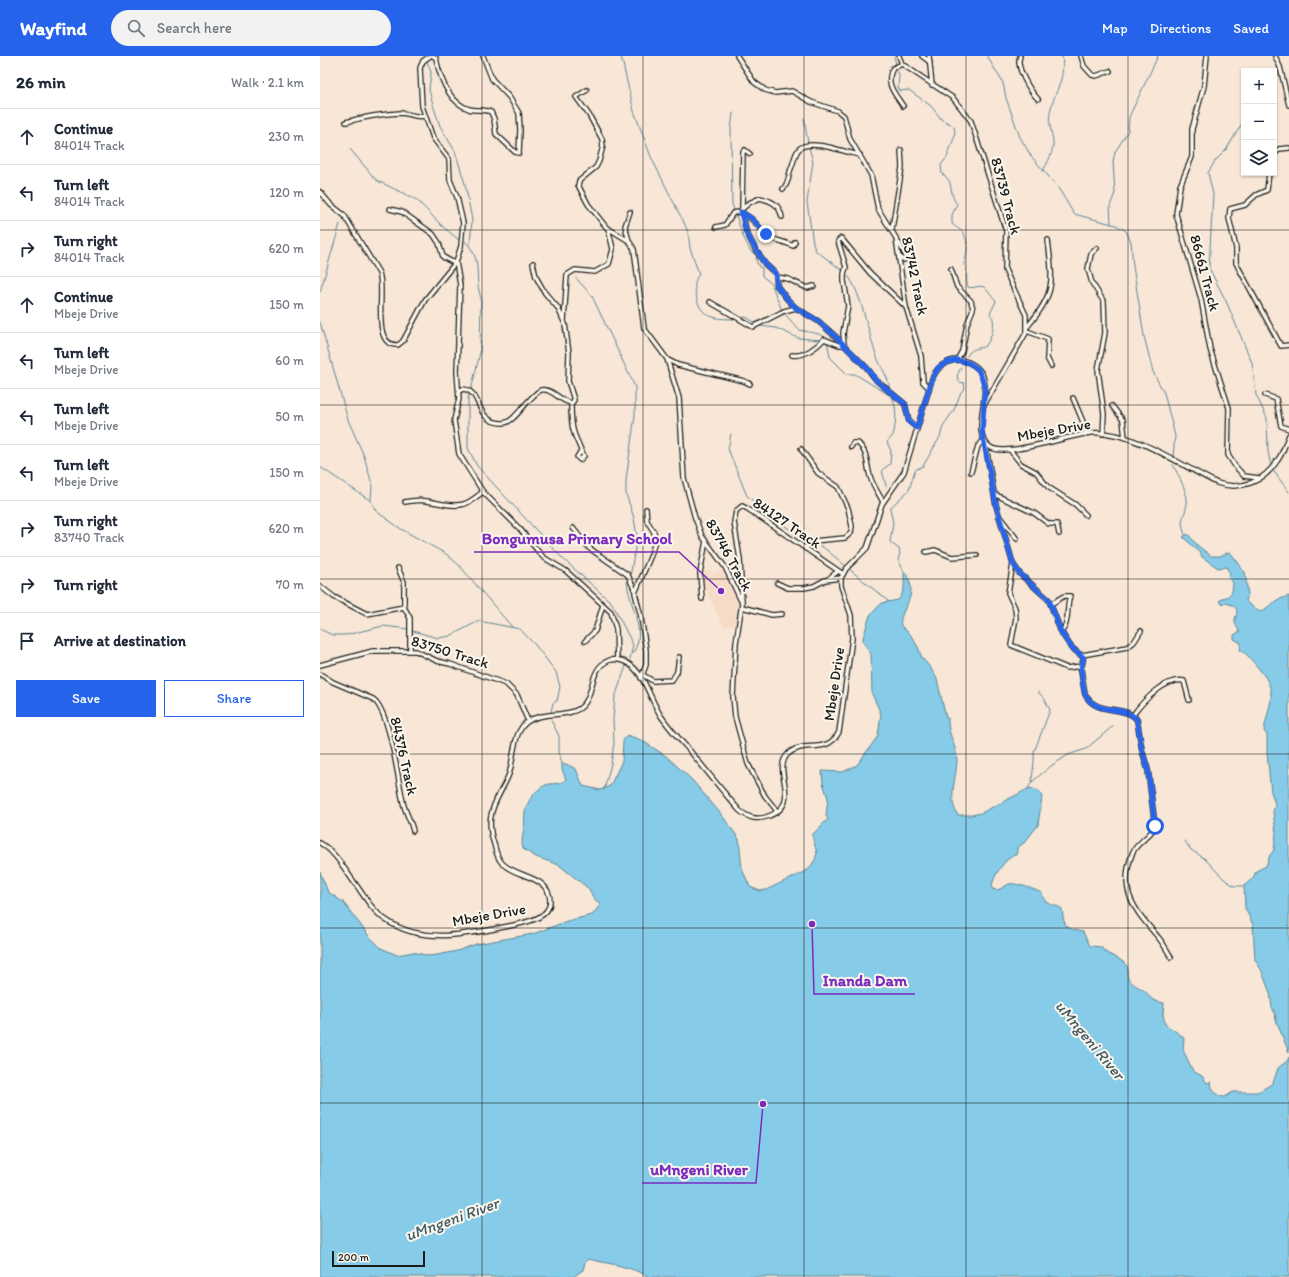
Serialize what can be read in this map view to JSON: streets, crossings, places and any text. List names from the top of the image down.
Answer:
{
  "streets": {
    "street": [
      "83739 Track",
      "86661 Track",
      "83742 Track",
      "Mbeje Drive",
      "84127 Track",
      "83746 Track",
      "83750 Track",
      "84376 Track"
    ]
  },
  "crossings": [
    ["86661 Track", "Mbeje Drive"],
    ["Mbeje Drive", "84127 Track"],
    ["Mbeje Drive", "83746 Track"],
    ["Mbeje Drive", "83750 Track"],
    ["84127 Track", "83746 Track"]
  ],
  "water": ["uMngeni River"],
  "places": ["Bongumusa Primary School", "Inanda Dam", "uMngeni River"],
  "scale_bar": "200 m",
  "page": {
    "header": "Wayfind",
    "search": "Search here",
    "nav": ["Map", "Directions", "Saved"],
    "heading": ["26 min", "Walk · 2.1 km"],
    "map_buttons": ["+", "−"],
    "list": [
      ["Continue", "84014 Track", "230 m"],
      ["Turn left", "84014 Track", "120 m"],
      ["Turn right", "84014 Track", "620 m"],
      ["Continue", "Mbeje Drive", "150 m"],
      ["Turn left", "Mbeje Drive", "60 m"],
      ["Turn left", "Mbeje Drive", "50 m"],
      ["Turn left", "Mbeje Drive", "150 m"],
      ["Turn right", "83740 Track", "620 m"],
      ["Turn right", "70 m"],
      "Arrive at destination"
    ],
    "buttons": ["Save", "Share"],
    "scale": "200 m"
  }
}
